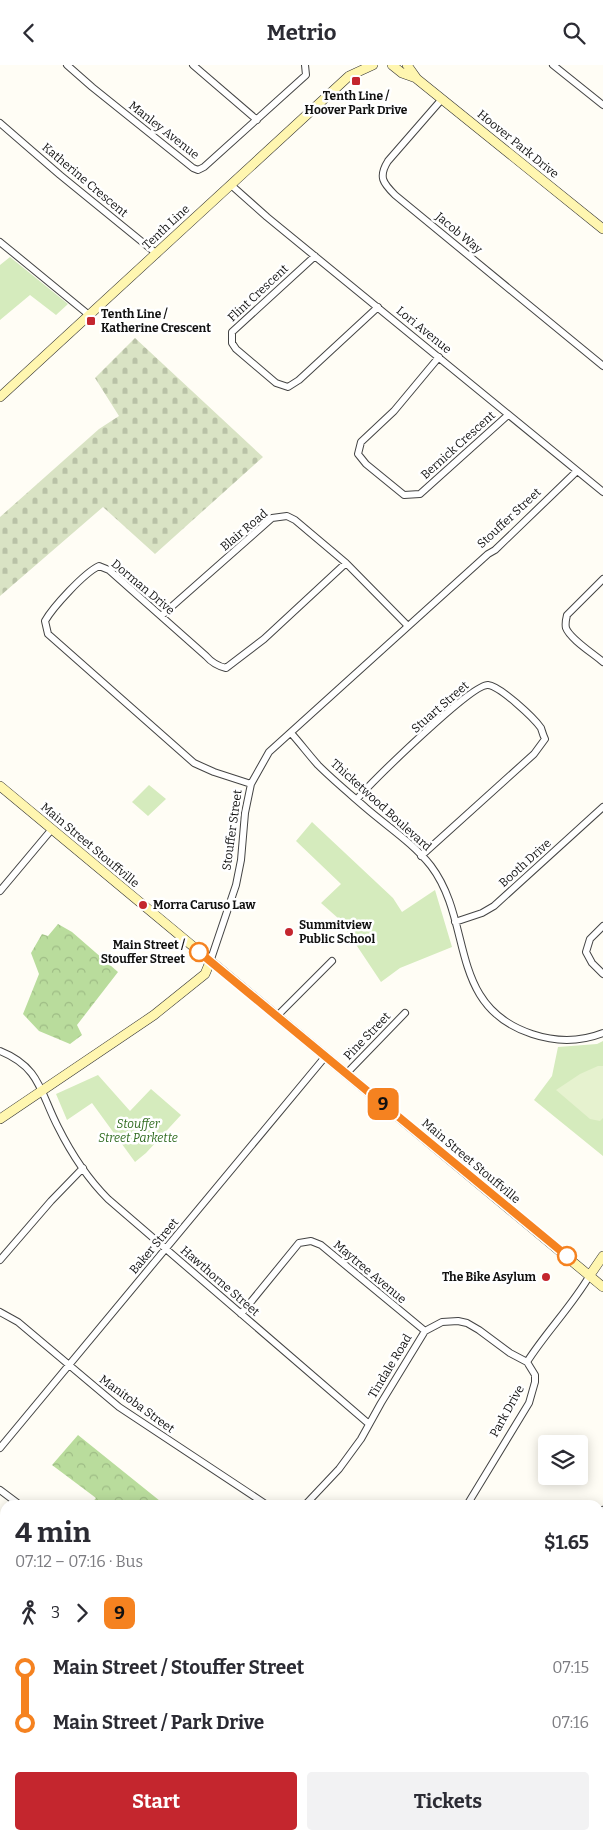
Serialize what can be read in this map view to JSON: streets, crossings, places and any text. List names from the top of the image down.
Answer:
{
  "streets": {
    "street": [
      "Manley Avenue",
      "Hoover Park Drive",
      "Katherine Crescent",
      "Tenth Line",
      "Jacob Way",
      "Flint Crescent",
      "Lori Avenue",
      "Bernick Crescent",
      "Stouffer Street",
      "Blair Road",
      "Dorman Drive",
      "Stuart Street",
      "Thicketwood Boulevard",
      "Main Street Stouffville",
      "Booth Drive",
      "Pine Street",
      "Baker Street",
      "Maytree Avenue",
      "Hawthorne Street",
      "Tindale Road",
      "Manitoba Street",
      "Park Drive"
    ]
  },
  "crossings": [
    ["Hoover Park Drive", "Jacob Way"],
    ["Katherine Crescent", "Tenth Line"],
    ["Tenth Line", "Lori Avenue"],
    ["Flint Crescent", "Lori Avenue"],
    ["Lori Avenue", "Bernick Crescent"],
    ["Lori Avenue", "Stouffer Street"],
    ["Stouffer Street", "Blair Road"],
    ["Stouffer Street", "Dorman Drive"],
    ["Stouffer Street", "Thicketwood Boulevard"],
    ["Stouffer Street", "Main Street Stouffville"],
    ["Stouffer Street", "Hawthorne Street"],
    ["Blair Road", "Dorman Drive"],
    ["Stuart Street", "Thicketwood Boulevard"],
    ["Thicketwood Boulevard", "Booth Drive"],
    ["Main Street Stouffville", "Pine Street"],
    ["Main Street Stouffville", "Baker Street"],
    ["Baker Street", "Hawthorne Street"],
    ["Baker Street", "Manitoba Street"],
    ["Maytree Avenue", "Hawthorne Street"],
    ["Maytree Avenue", "Tindale Road"],
    ["Hawthorne Street", "Tindale Road"],
    ["Tindale Road", "Park Drive"]
  ],
  "parks": ["Stouffer Street Parkette"],
  "places": {
    "transit": ["Tenth Line / Hoover Park Drive", "Tenth Line / Katherine Crescent"],
    "other": [
      "Morra Caruso Law",
      "Summitview Public School",
      "Main Street / Stouffer Street",
      "The Bike Asylum"
    ]
  },
  "lines": ["bus line 9"],
  "page": {
    "header": "Metrio",
    "on_map": "9",
    "heading": ["4 min", "07:12 – 07:16 · Bus", "$1.65"],
    "legs": ["3", "9"],
    "list": [
      {
        "name": "Main Street / Stouffer Street",
        "value": "07:15"
      },
      {
        "name": "Main Street / Park Drive",
        "value": "07:16"
      }
    ],
    "buttons": ["Start", "Tickets"]
  }
}
